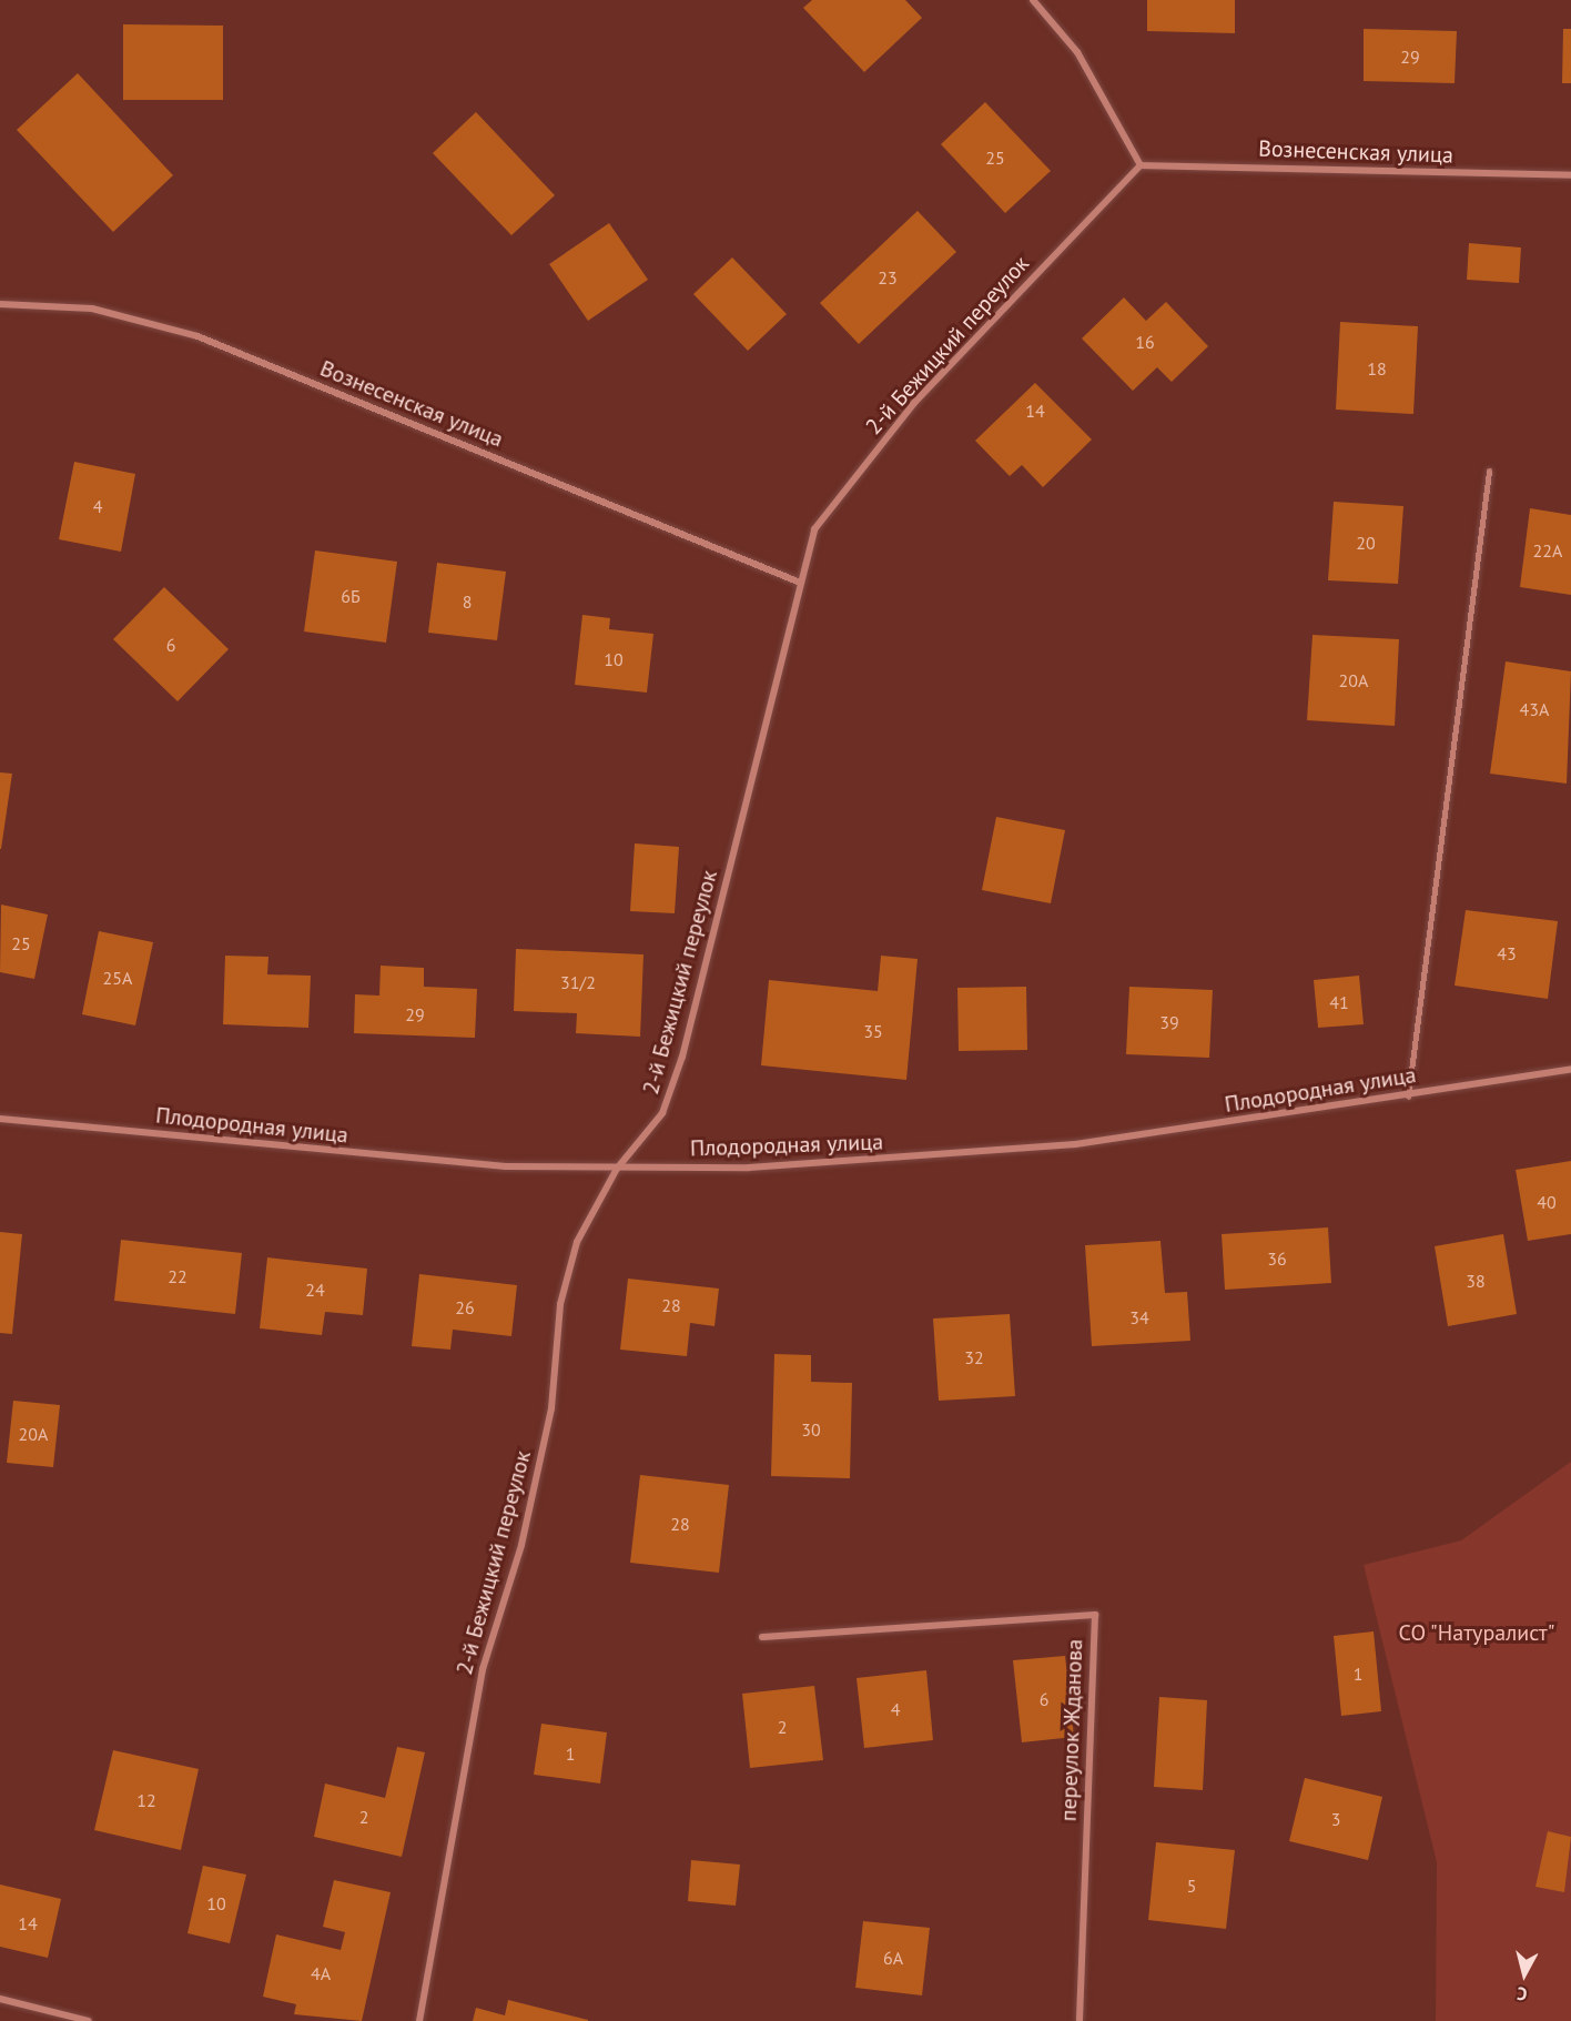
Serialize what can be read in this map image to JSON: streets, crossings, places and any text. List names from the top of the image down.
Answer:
{
  "streets": {
    "street": [
      "Вознесенская улица",
      "2-й Бежицкий переулок",
      "Плодородная улица",
      "переулок Жданова"
    ]
  },
  "crossings": [
    ["Вознесенская улица", "2-й Бежицкий переулок"],
    ["2-й Бежицкий переулок", "Плодородная улица"]
  ],
  "parks": ["СО \"Натуралист\""],
  "house_numbers": [
    "29",
    "25",
    "23",
    "16",
    "18",
    "14",
    "4",
    "20",
    "22А",
    "6Б",
    "8",
    "6",
    "10",
    "20А",
    "43А",
    "25",
    "43",
    "25А",
    "31/2",
    "41",
    "29",
    "39",
    "35",
    "40",
    "36",
    "22",
    "38",
    "24",
    "28",
    "26",
    "34",
    "32",
    "30",
    "20А",
    "28",
    "1",
    "6",
    "4",
    "2",
    "1",
    "12",
    "2",
    "3",
    "5",
    "10",
    "14",
    "6А",
    "4А"
  ],
  "north": "bottom"
}
